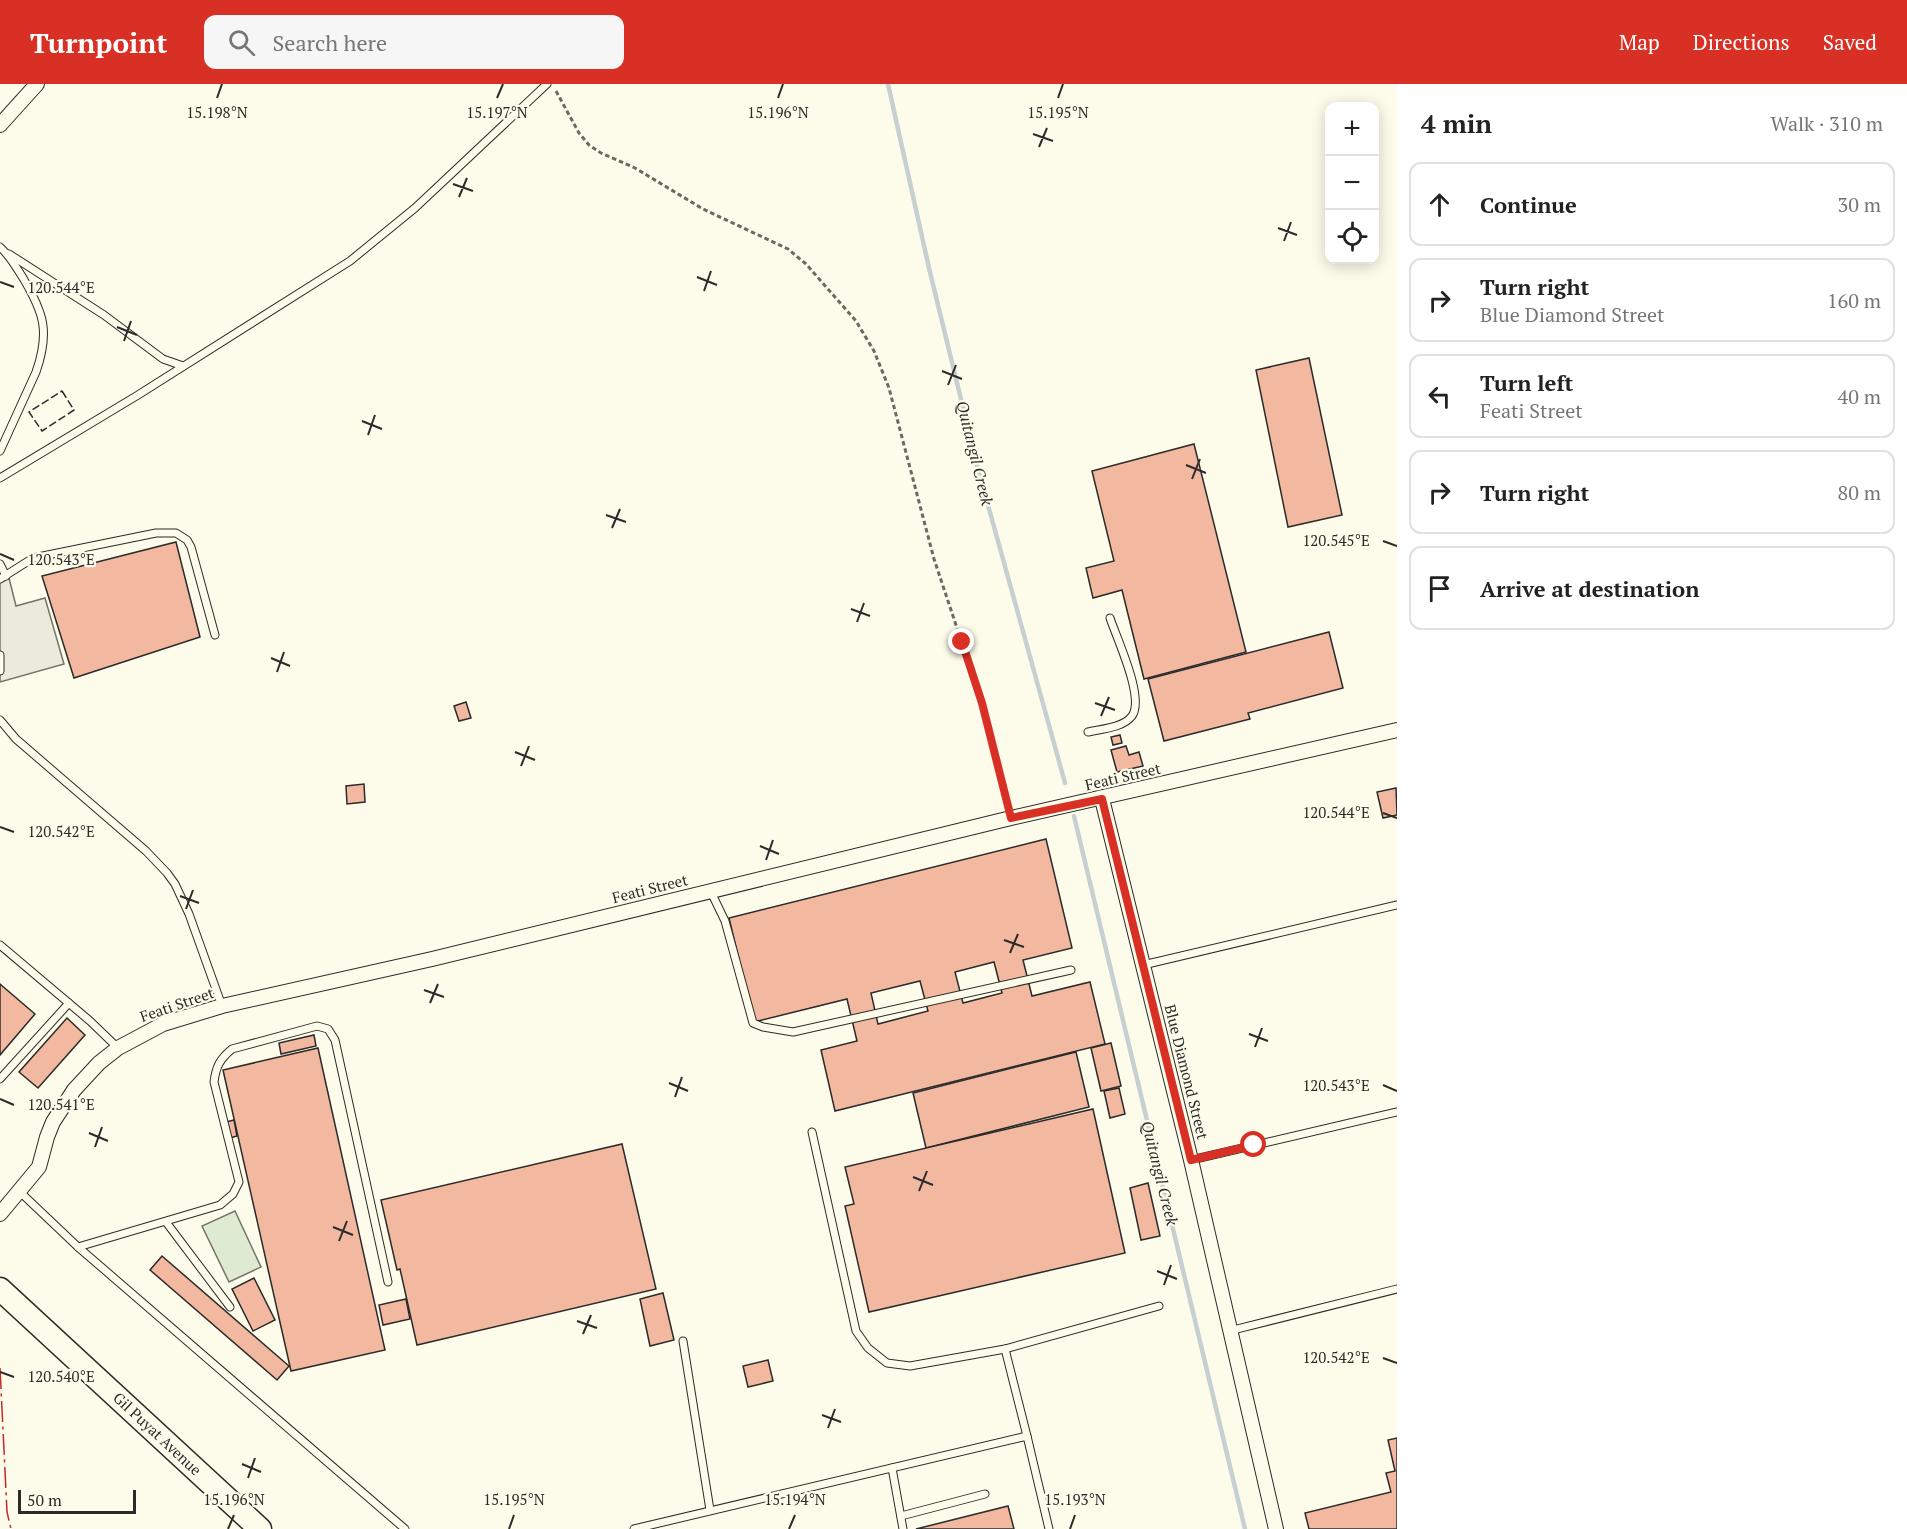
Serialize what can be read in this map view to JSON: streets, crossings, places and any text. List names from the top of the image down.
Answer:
{
  "streets": {
    "main road": ["Gil Puyat Avenue"],
    "street": ["Feati Street", "Blue Diamond Street"]
  },
  "crossings": [
    ["Feati Street", "Blue Diamond Street"]
  ],
  "water": ["Quitangil Creek"],
  "scale_bar": "50 m",
  "page": {
    "header": "Turnpoint",
    "search": "Search here",
    "nav": ["Map", "Directions", "Saved"],
    "heading": ["4 min", "Walk · 310 m"],
    "map_buttons": ["+", "−"],
    "list": [
      ["Continue", "30 m"],
      ["Turn right", "Blue Diamond Street", "160 m"],
      ["Turn left", "Feati Street", "40 m"],
      ["Turn right", "80 m"],
      "Arrive at destination"
    ],
    "scale": "50 m"
  },
  "coordinates": [
    "15.198°N",
    "15.196°N",
    "15.195°N",
    "15.197°N",
    "120.544°E",
    "120.545°E",
    "120.543°E",
    "120.542°E",
    "120.541°E",
    "120.540°E",
    "15.194°N",
    "15.193°N"
  ]
}
